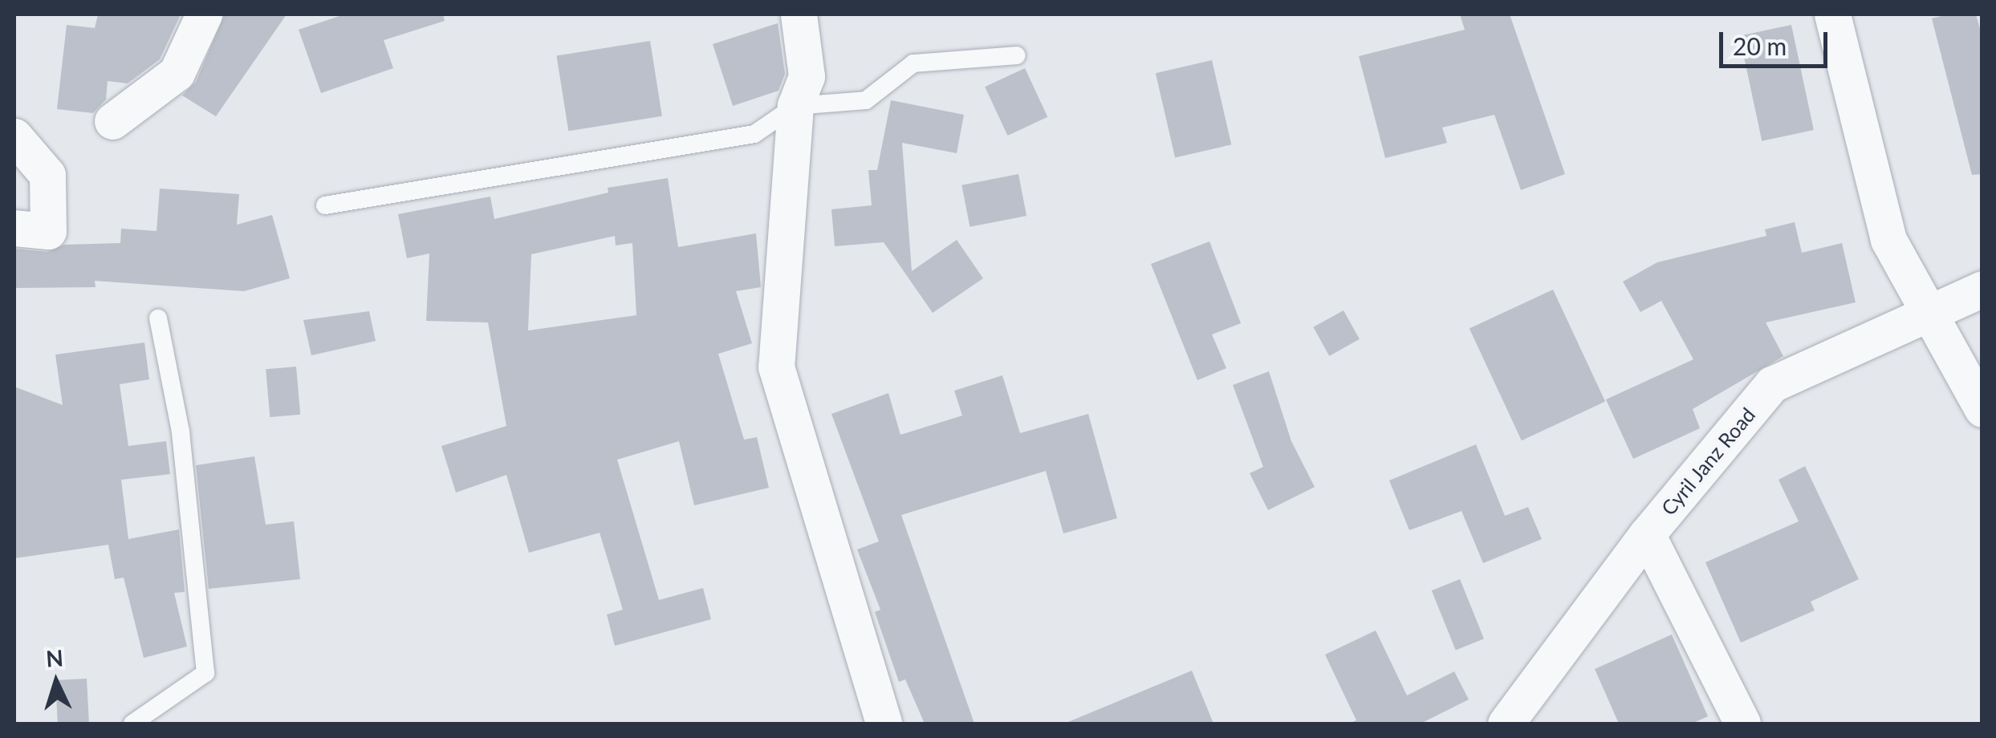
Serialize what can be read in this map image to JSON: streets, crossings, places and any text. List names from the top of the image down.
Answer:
{
  "streets": {
    "street": ["Cyril Janz Road"]
  },
  "scale_bar": "20 m",
  "north": "top"
}
